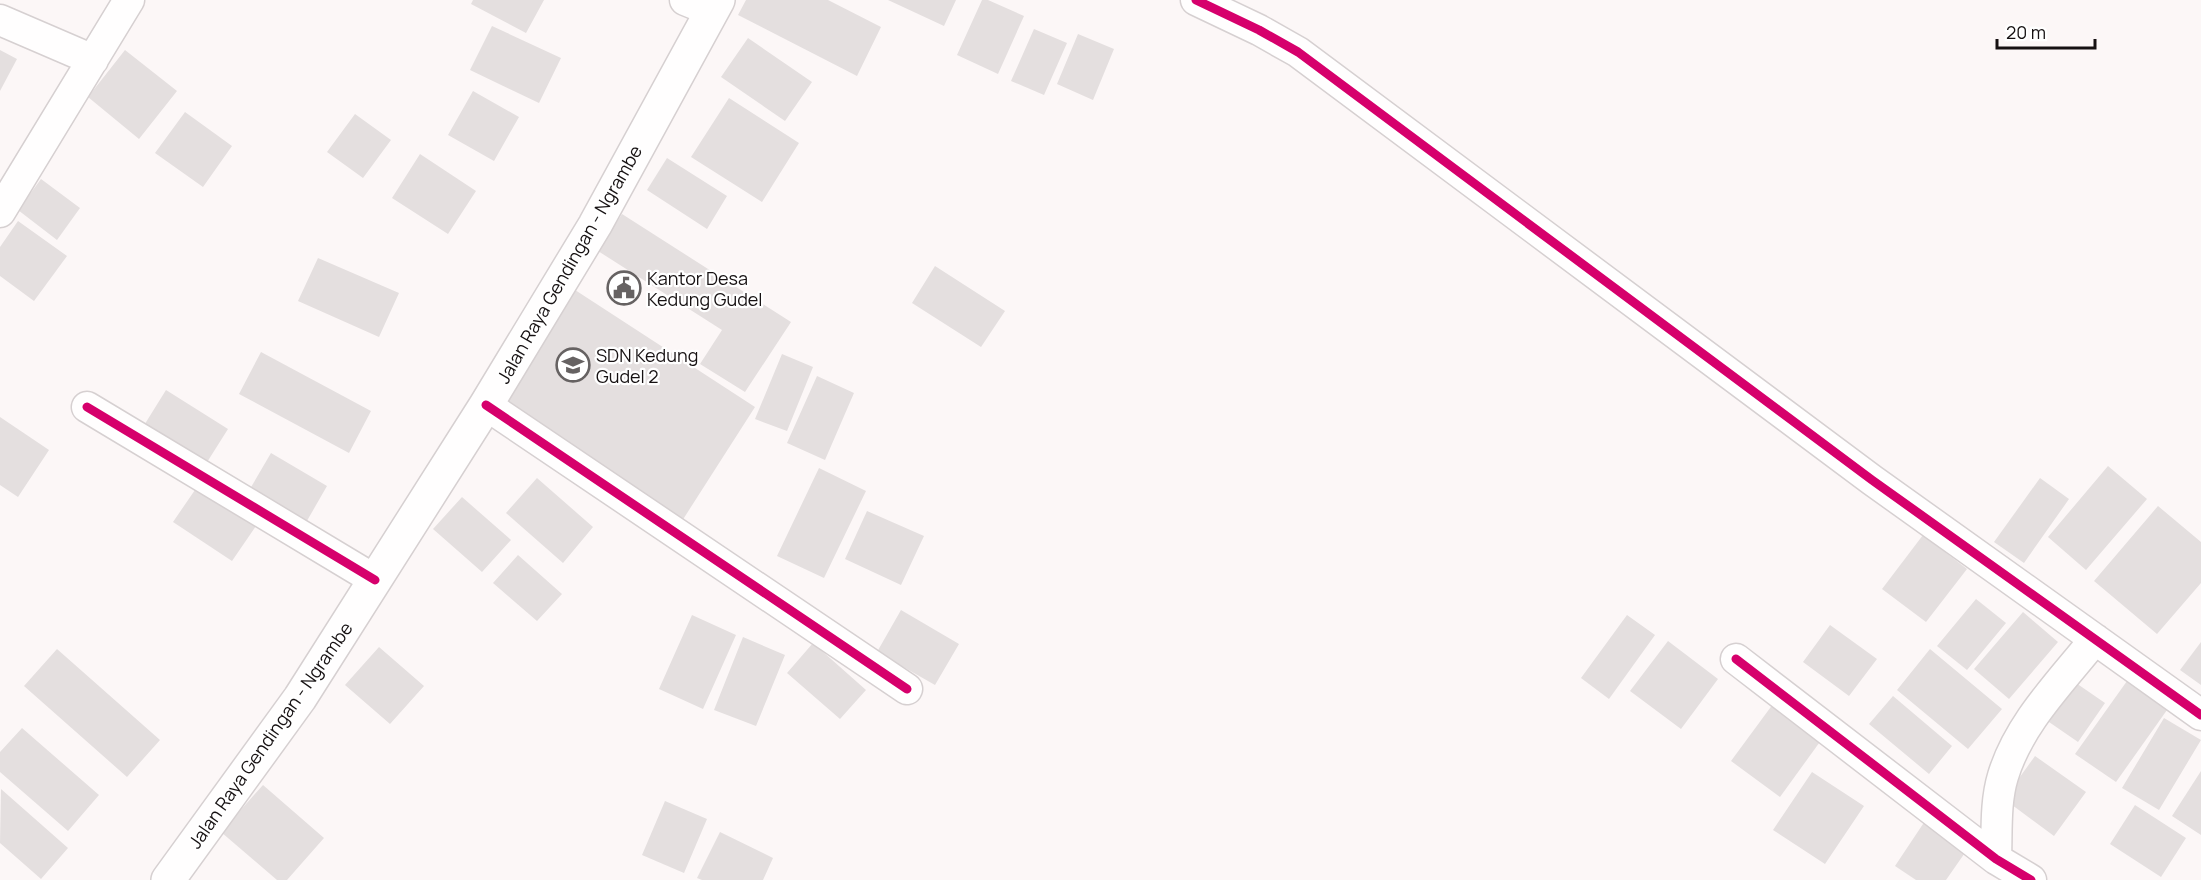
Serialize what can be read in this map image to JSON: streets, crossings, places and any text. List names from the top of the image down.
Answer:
{
  "streets": {
    "main road": ["Jalan Raya Gendingan - Ngrambe"]
  },
  "places": {
    "public building": ["Kantor Desa Kedung Gudel"],
    "school or university": ["SDN Kedung Gudel 2"]
  },
  "scale_bar": "20 m"
}
